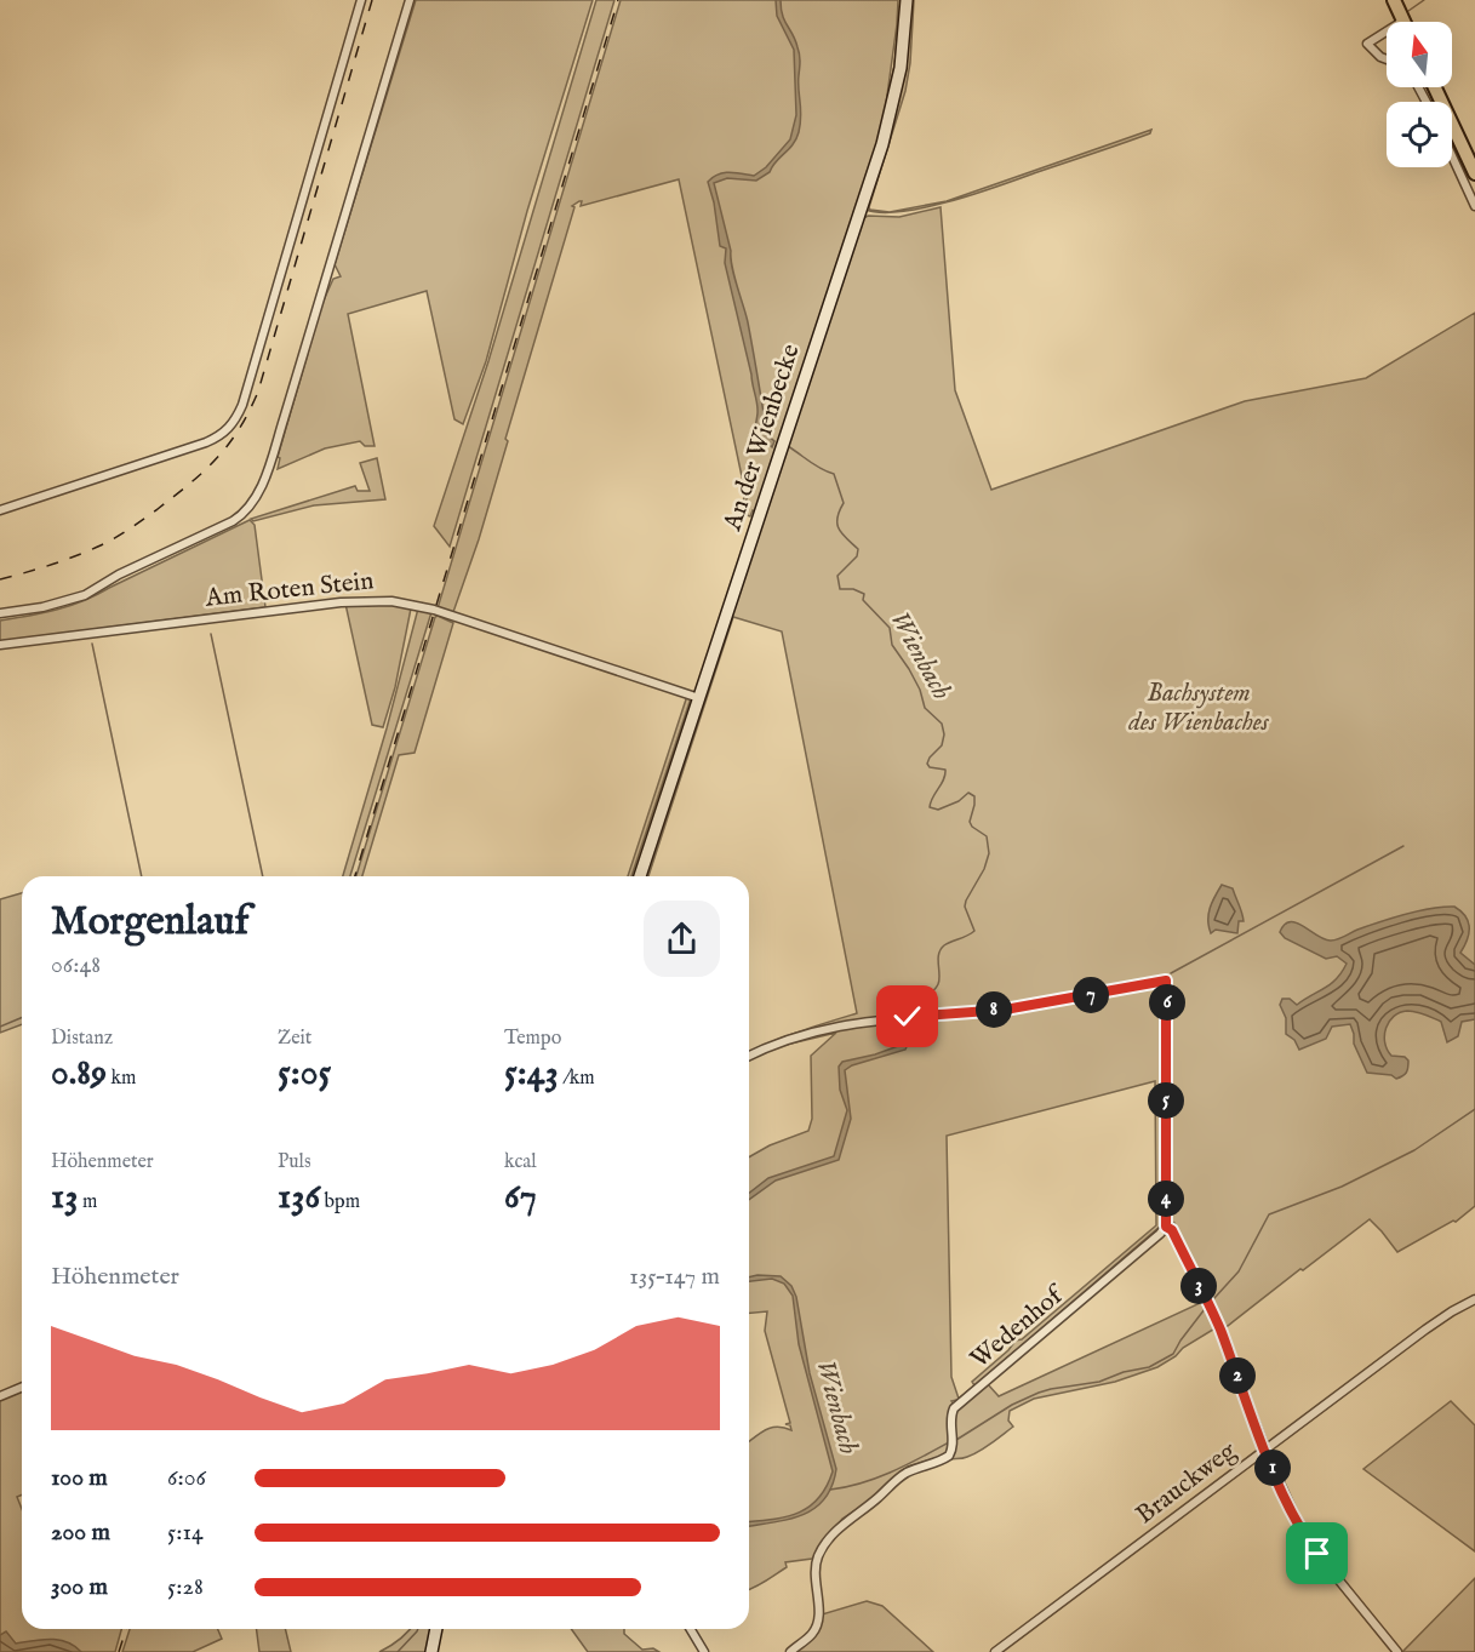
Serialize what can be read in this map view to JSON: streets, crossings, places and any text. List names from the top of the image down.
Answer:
{
  "streets": {
    "street": [
      "An der Wienbecke",
      "Am Roten Stein",
      "Wedenhof",
      "Brauckweg"
    ]
  },
  "crossings": [
    ["An der Wienbecke", "Am Roten Stein"]
  ],
  "water": ["Wienbach"],
  "parks": ["Bachsystem des Wienbaches"],
  "north": "top",
  "page": {
    "heading": ["Morgenlauf", "06:48"],
    "pins": [
      "7",
      "6",
      "8",
      "5",
      "4",
      "3",
      "2",
      "1"
    ],
    "stats": [
      ["Distanz", "0.89 km"],
      ["Zeit", "5:05"],
      ["Tempo", "5:43 /km"],
      ["Höhenmeter", "13 m"],
      ["Puls", "136 bpm"],
      ["kcal", "67"]
    ],
    "chart": ["Höhenmeter", "135–147 m"],
    "list": [
      {
        "name": "100 m",
        "note": "6:06"
      },
      {
        "name": "200 m",
        "note": "5:14"
      },
      {
        "name": "300 m",
        "note": "5:28"
      }
    ]
  }
}
